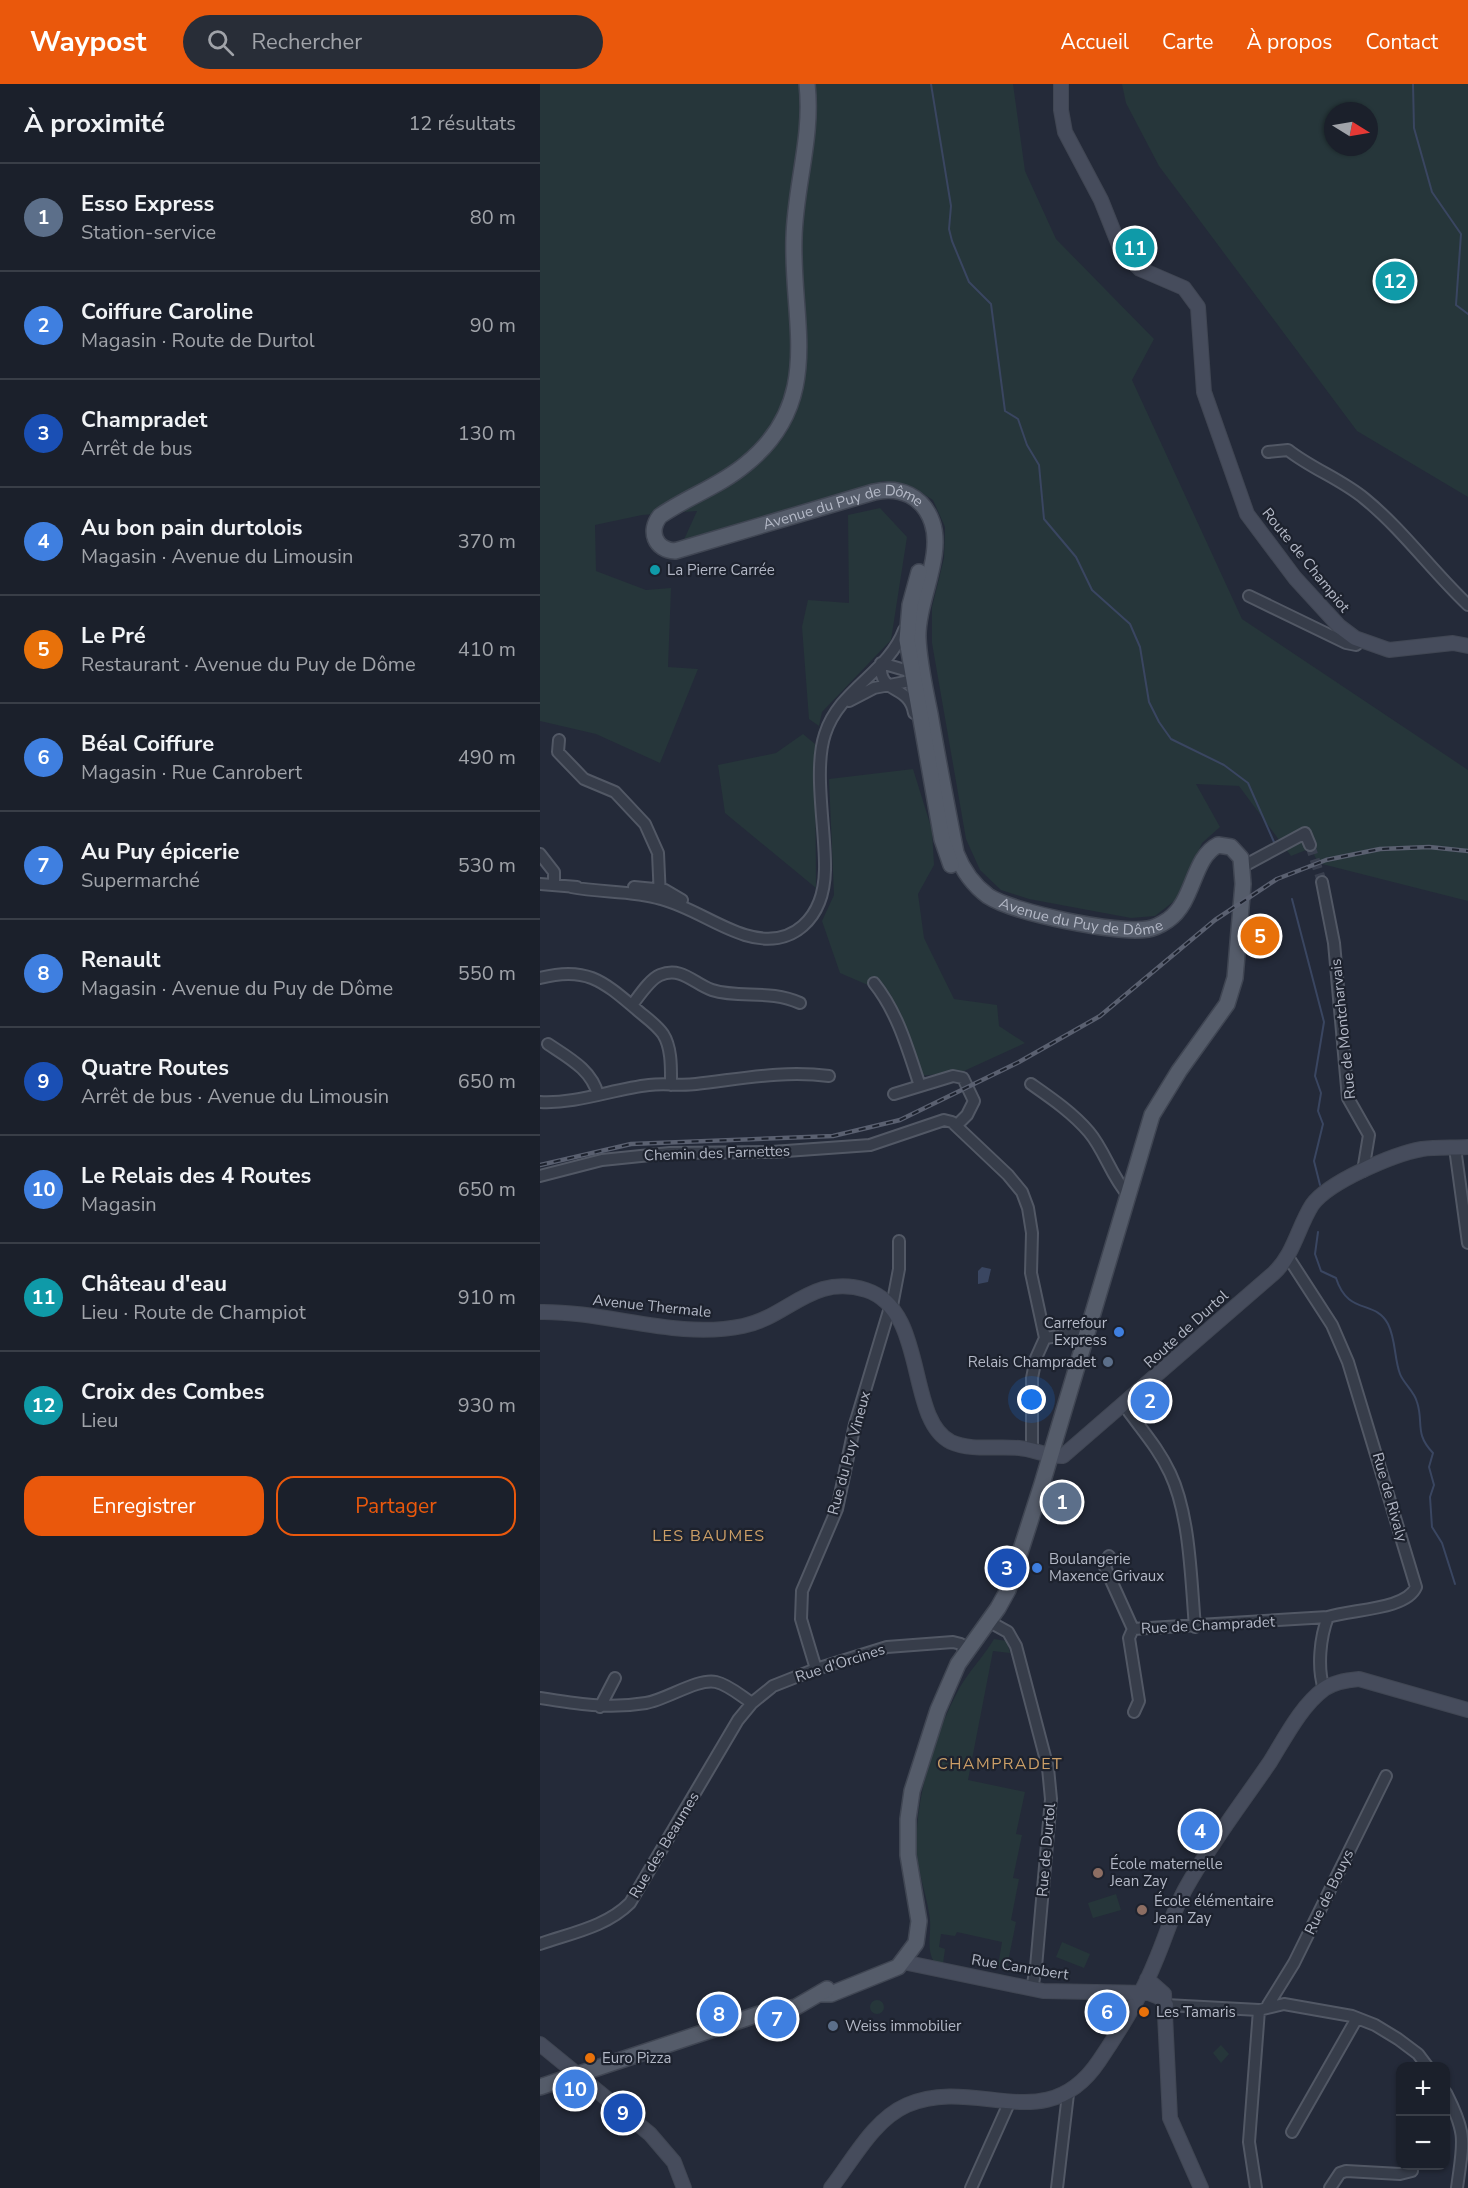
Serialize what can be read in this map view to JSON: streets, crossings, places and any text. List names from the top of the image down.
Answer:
{
  "streets": {
    "main road": [
      "Avenue du Puy de Dôme",
      "Route de Champiot",
      "Avenue Thermale",
      "Route de Durtol",
      "Rue Canrobert"
    ],
    "street": [
      "Rue de Montcharvais",
      "Chemin des Farnettes",
      "Rue du Puy Vineux",
      "Rue de Rivaly",
      "Rue de Champradet",
      "Rue d'Orcines",
      "Rue des Beaumes",
      "Rue de Durtol",
      "Rue de Bouys"
    ]
  },
  "crossings": [
    ["Rue de Montcharvais", "Route de Durtol"],
    ["Avenue Thermale", "Rue du Puy Vineux"],
    ["Route de Durtol", "Rue de Rivaly"],
    ["Rue du Puy Vineux", "Rue d'Orcines"],
    ["Rue de Rivaly", "Rue de Champradet"],
    ["Rue d'Orcines", "Rue des Beaumes"],
    ["Rue de Durtol", "Rue Canrobert"]
  ],
  "districts": ["LES BAUMES", "CHAMPRADET"],
  "places": [
    "La Pierre Carrée",
    "Carrefour Express",
    "Relais Champradet",
    "Boulangerie Maxence Grivaux",
    "École maternelle Jean Zay",
    "École élémentaire Jean Zay",
    "Les Tamaris",
    "Weiss immobilier",
    "Euro Pizza"
  ],
  "north": "right",
  "page": {
    "header": "Waypost",
    "search": "Rechercher",
    "nav": [
      "Accueil",
      "Carte",
      "À propos",
      "Contact"
    ],
    "heading": ["À proximité", "12 résultats"],
    "list": [
      {
        "mark": "1",
        "name": "Esso Express",
        "note": "Station-service",
        "value": "80 m"
      },
      {
        "mark": "2",
        "name": "Coiffure Caroline",
        "note": "Magasin · Route de Durtol",
        "value": "90 m"
      },
      {
        "mark": "3",
        "name": "Champradet",
        "note": "Arrêt de bus",
        "value": "130 m"
      },
      {
        "mark": "4",
        "name": "Au bon pain durtolois",
        "note": "Magasin · Avenue du Limousin",
        "value": "370 m"
      },
      {
        "mark": "5",
        "name": "Le Pré",
        "note": "Restaurant · Avenue du Puy de Dôme",
        "value": "410 m"
      },
      {
        "mark": "6",
        "name": "Béal Coiffure",
        "note": "Magasin · Rue Canrobert",
        "value": "490 m"
      },
      {
        "mark": "7",
        "name": "Au Puy épicerie",
        "note": "Supermarché",
        "value": "530 m"
      },
      {
        "mark": "8",
        "name": "Renault",
        "note": "Magasin · Avenue du Puy de Dôme",
        "value": "550 m"
      },
      {
        "mark": "9",
        "name": "Quatre Routes",
        "note": "Arrêt de bus · Avenue du Limousin",
        "value": "650 m"
      },
      {
        "mark": "10",
        "name": "Le Relais des 4 Routes",
        "note": "Magasin",
        "value": "650 m"
      },
      {
        "mark": "11",
        "name": "Château d'eau",
        "note": "Lieu · Route de Champiot",
        "value": "910 m"
      },
      {
        "mark": "12",
        "name": "Croix des Combes",
        "note": "Lieu",
        "value": "930 m"
      }
    ],
    "pins": [
      "11",
      "12",
      "5",
      "2",
      "1",
      "3",
      "4",
      "6",
      "8",
      "7",
      "10",
      "9"
    ],
    "buttons": ["Enregistrer", "Partager"],
    "map_buttons": ["+", "−"]
  }
}
